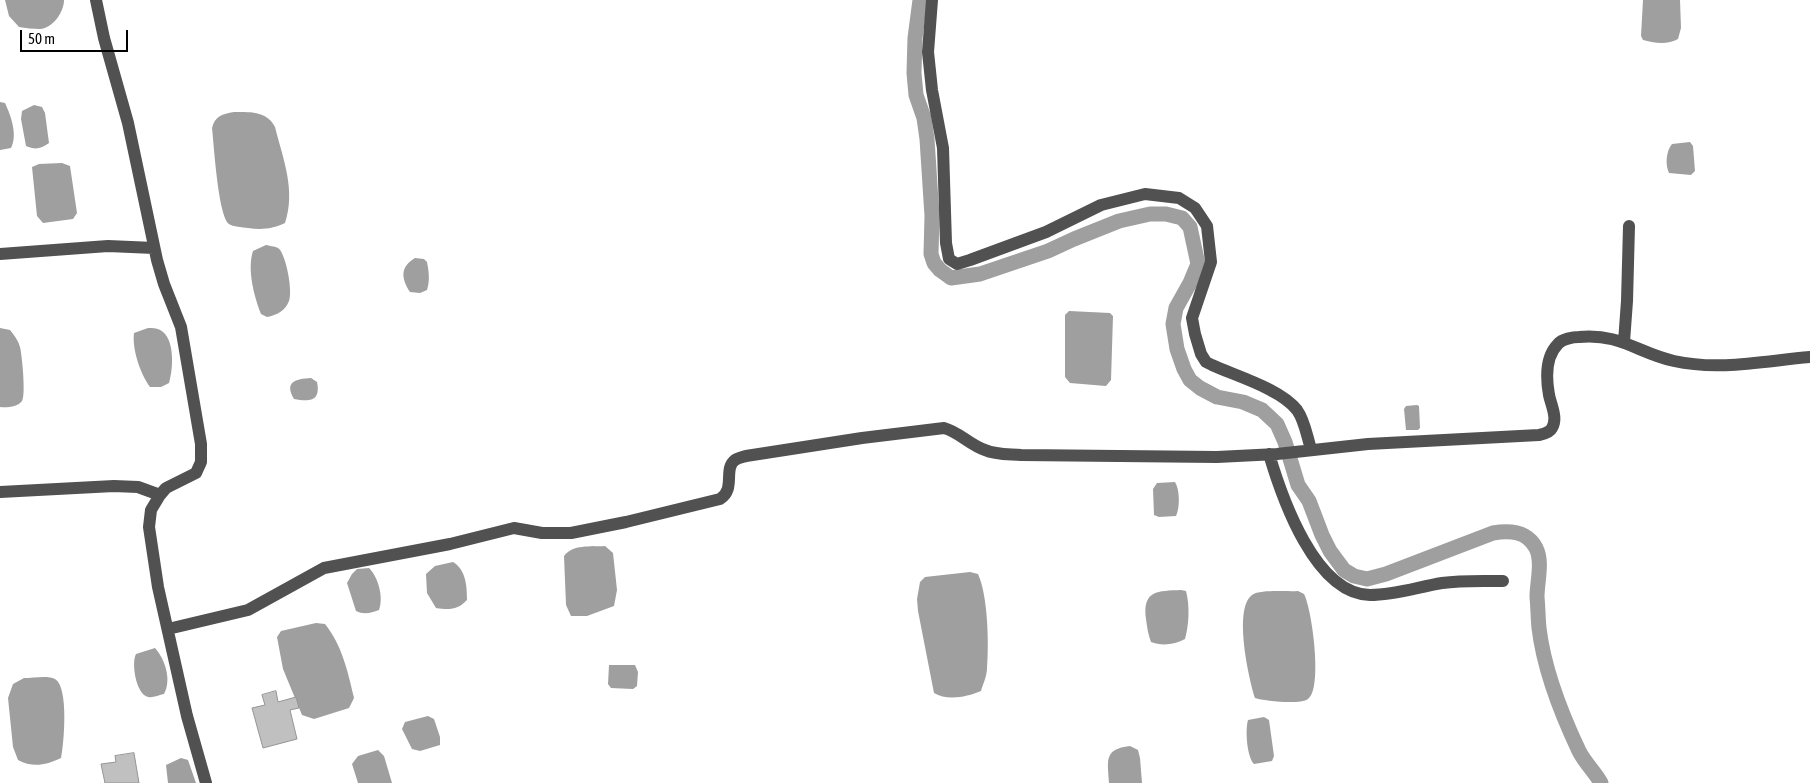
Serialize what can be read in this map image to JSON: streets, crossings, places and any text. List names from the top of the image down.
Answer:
{
  "scale_bar": "50 m"
}
